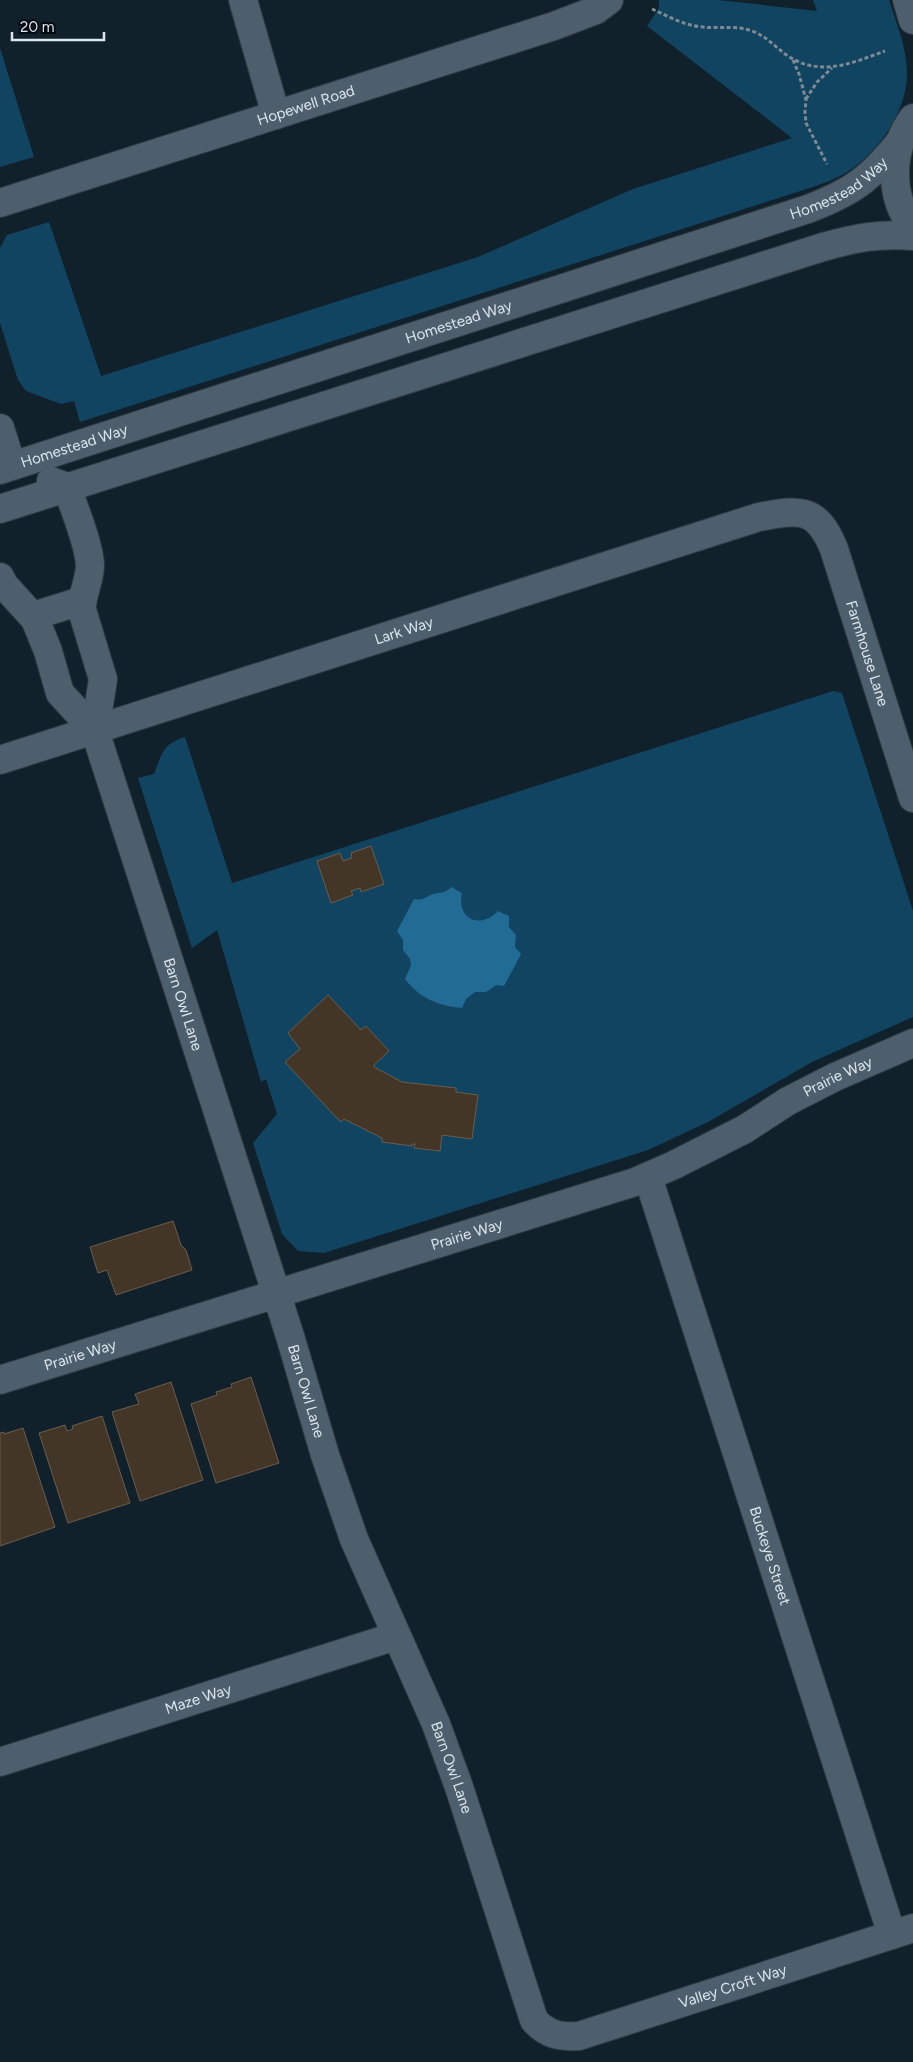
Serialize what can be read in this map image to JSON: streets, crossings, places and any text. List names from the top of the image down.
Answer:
{
  "streets": {
    "street": [
      "Hopewell Road",
      "Homestead Way",
      "Lark Way",
      "Farmhouse Lane",
      "Barn Owl Lane",
      "Prairie Way",
      "Buckeye Street",
      "Maze Way",
      "Valley Croft Way"
    ]
  },
  "crossings": [
    ["Lark Way", "Farmhouse Lane"],
    ["Lark Way", "Barn Owl Lane"],
    ["Barn Owl Lane", "Prairie Way"],
    ["Barn Owl Lane", "Maze Way"],
    ["Barn Owl Lane", "Valley Croft Way"],
    ["Prairie Way", "Buckeye Street"],
    ["Buckeye Street", "Valley Croft Way"]
  ],
  "scale_bar": "20 m"
}
